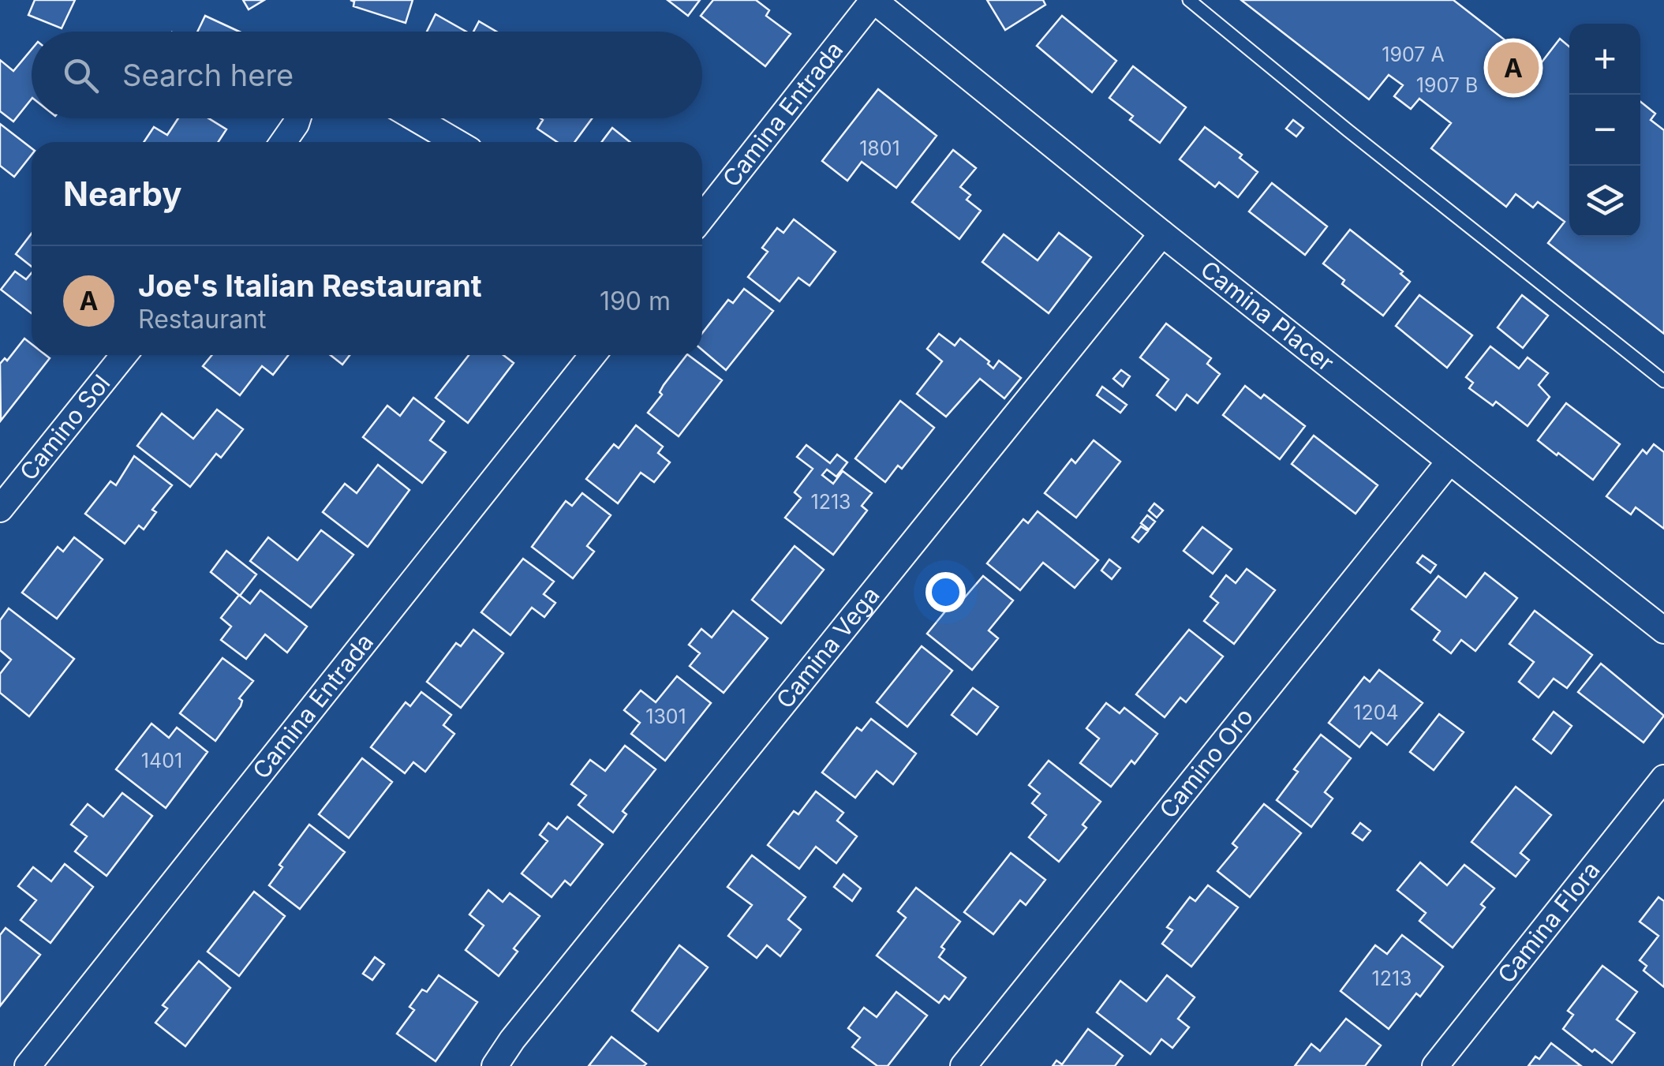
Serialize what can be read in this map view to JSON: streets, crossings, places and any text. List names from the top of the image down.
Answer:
{
  "streets": {
    "street": [
      "Camina Entrada",
      "Camina Placer",
      "Camino Sol",
      "Camina Vega",
      "Camino Oro",
      "Camina Flora"
    ]
  },
  "crossings": [
    ["Camina Entrada", "Camina Placer"],
    ["Camina Placer", "Camina Vega"],
    ["Camina Placer", "Camino Oro"]
  ],
  "house_numbers": [
    "1907 A",
    "1907 B",
    "1801",
    "1213",
    "1204",
    "1301",
    "1401",
    "1213"
  ],
  "page": {
    "map_buttons": ["+", "−"],
    "search": "Search here",
    "pins": "A",
    "heading": "Nearby",
    "list": [
      {
        "mark": "A",
        "name": "Joe's Italian Restaurant",
        "note": "Restaurant",
        "value": "190 m"
      }
    ]
  }
}
